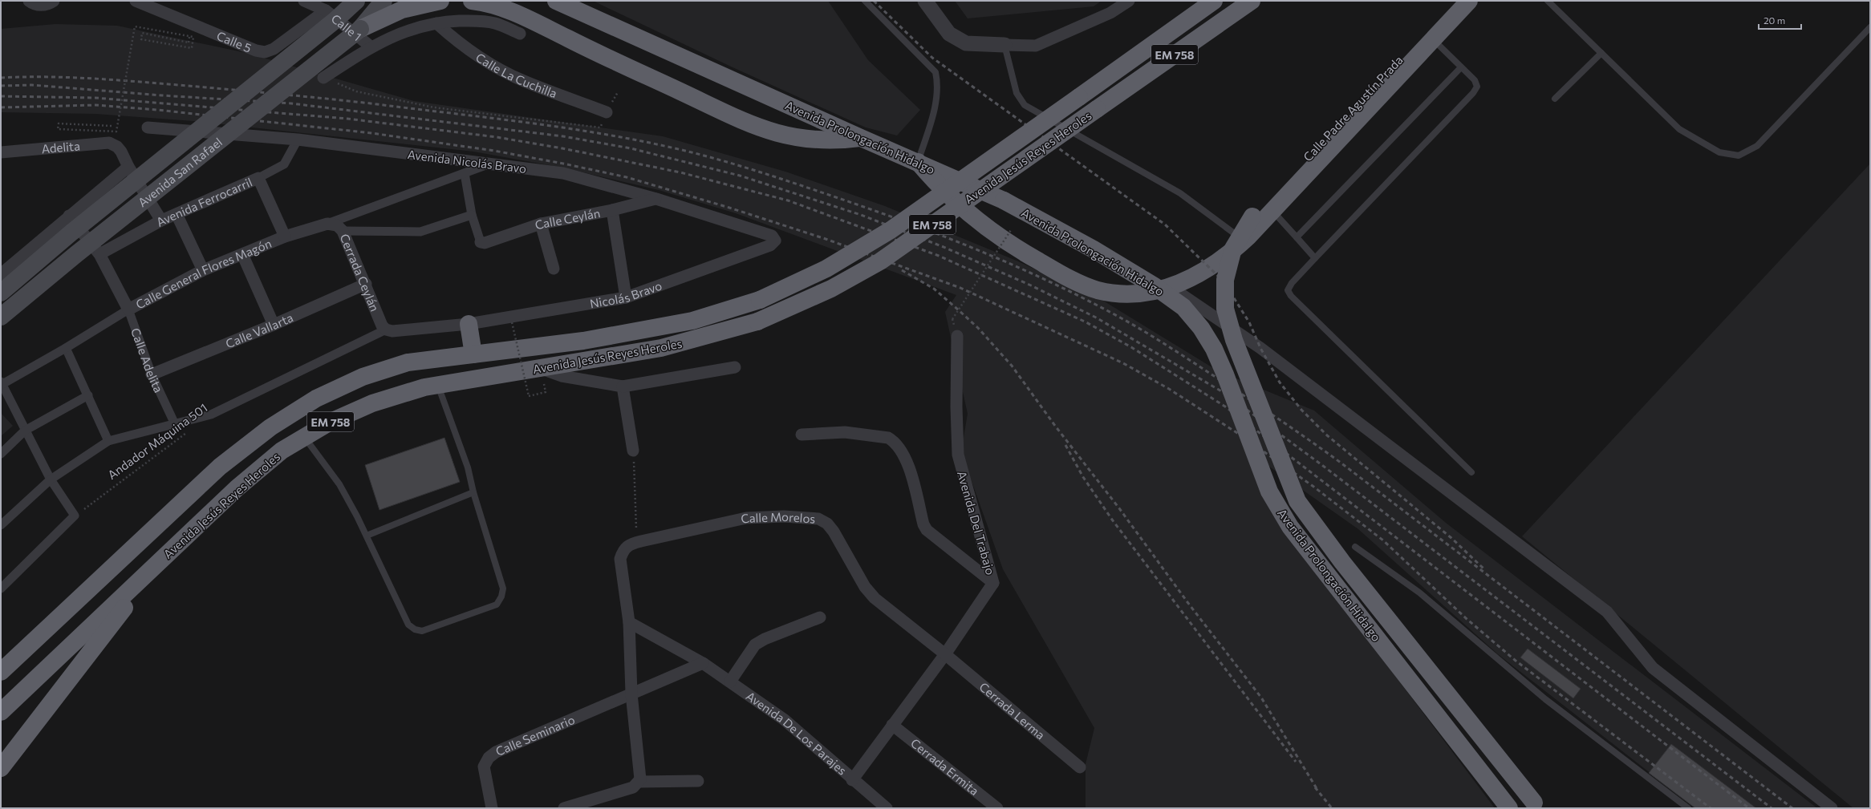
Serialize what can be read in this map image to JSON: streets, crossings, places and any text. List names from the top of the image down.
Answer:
{
  "streets": {
    "highway": [
      "EM 758",
      "Calle Padre Agustín Prada",
      "Avenida Prolongación Hidalgo",
      "Avenida Jesús Reyes Heroles"
    ],
    "main road": ["Avenida San Rafael"],
    "street": [
      "Calle 1",
      "Calle 5",
      "Calle La Cuchilla",
      "Adelita",
      "Avenida Nicolás Bravo",
      "Avenida Ferrocarril",
      "Calle Ceylán",
      "Cerrada Ceylán",
      "Calle General Flores Magón",
      "Nicolás Bravo",
      "Calle Vallarta",
      "Calle Adelita",
      "Andador Máquina 501",
      "Calle Morelos",
      "Avenida Del Trabajo",
      "Cerrada Lerma",
      "Avenida De Los Parajes",
      "Calle Seminario",
      "Cerrada Ermita"
    ]
  },
  "crossings": [
    ["Calle 1", "Calle 5"],
    ["Calle Padre Agustín Prada", "Avenida Prolongación Hidalgo"],
    ["Avenida Nicolás Bravo", "Avenida Ferrocarril"],
    ["Avenida Nicolás Bravo", "Calle Ceylán"],
    ["Avenida Nicolás Bravo", "Nicolás Bravo"],
    ["Avenida Ferrocarril", "Calle Adelita"],
    ["Cerrada Ceylán", "Calle General Flores Magón"],
    ["Cerrada Ceylán", "Nicolás Bravo"],
    ["Cerrada Ceylán", "Calle Vallarta"],
    ["Cerrada Ceylán", "Andador Máquina 501"],
    ["Calle General Flores Magón", "Calle Adelita"],
    ["Nicolás Bravo", "Andador Máquina 501"],
    ["Calle Vallarta", "Calle Adelita"],
    ["Calle Adelita", "Andador Máquina 501"],
    ["Calle Morelos", "Avenida Del Trabajo"],
    ["Calle Morelos", "Cerrada Lerma"],
    ["Avenida Del Trabajo", "Cerrada Lerma"],
    ["Avenida Del Trabajo", "Avenida De Los Parajes"],
    ["Avenida Del Trabajo", "Cerrada Ermita"],
    ["Avenida De Los Parajes", "Calle Seminario"]
  ],
  "scale_bar": "20 m"
}
